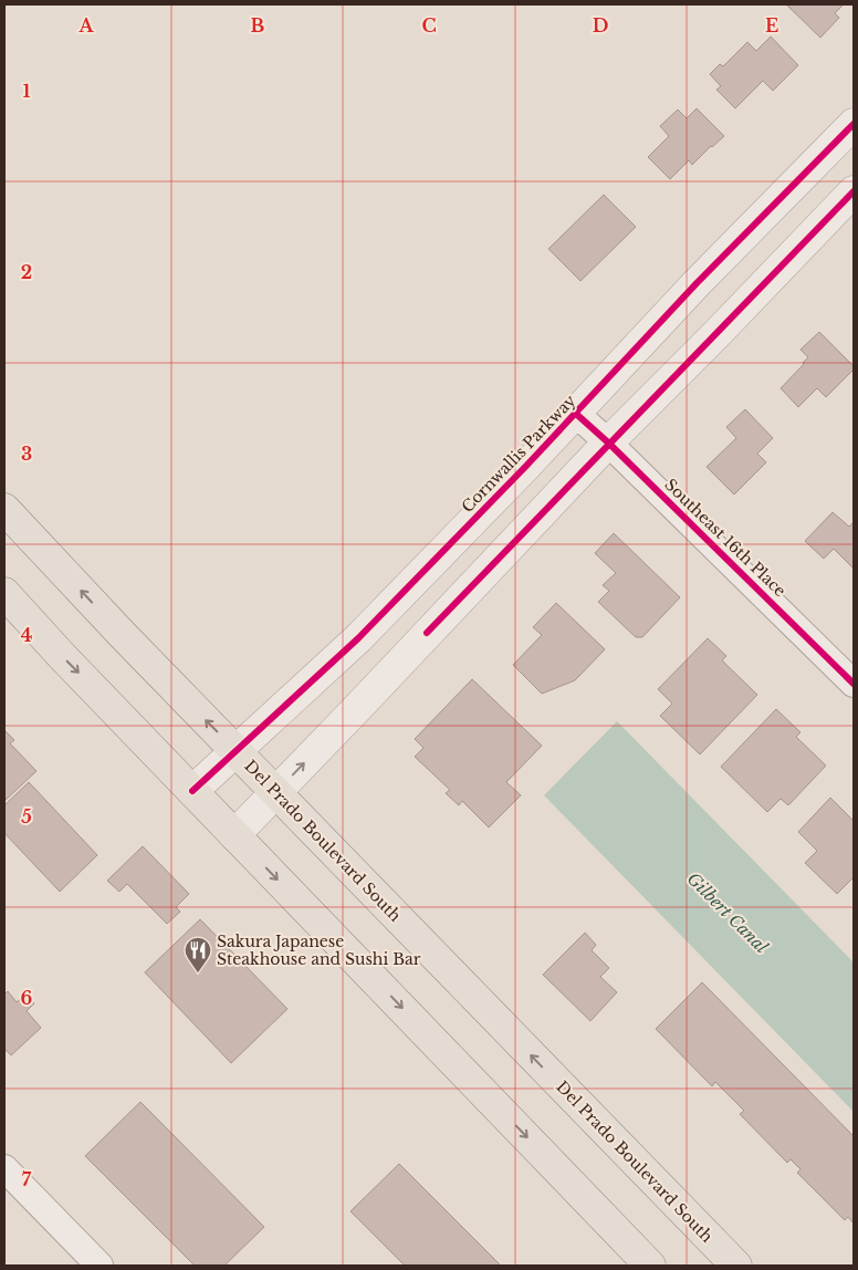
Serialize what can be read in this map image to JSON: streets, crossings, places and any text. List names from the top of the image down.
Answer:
{
  "streets": {
    "main road": ["Del Prado Boulevard South"],
    "street": ["Cornwallis Parkway", "Southeast 16th Place"]
  },
  "crossings": [
    ["Cornwallis Parkway", "Southeast 16th Place"],
    ["Cornwallis Parkway", "Del Prado Boulevard South"]
  ],
  "water": ["Gilbert Canal"],
  "places": {
    "restaurant": ["Sakura Japanese Steakhouse and Sushi Bar"]
  },
  "grid": {
    "columns": [
      "A",
      "B",
      "C",
      "D",
      "E"
    ],
    "rows": [
      "1",
      "2",
      "3",
      "4",
      "5",
      "6",
      "7"
    ]
  }
}
